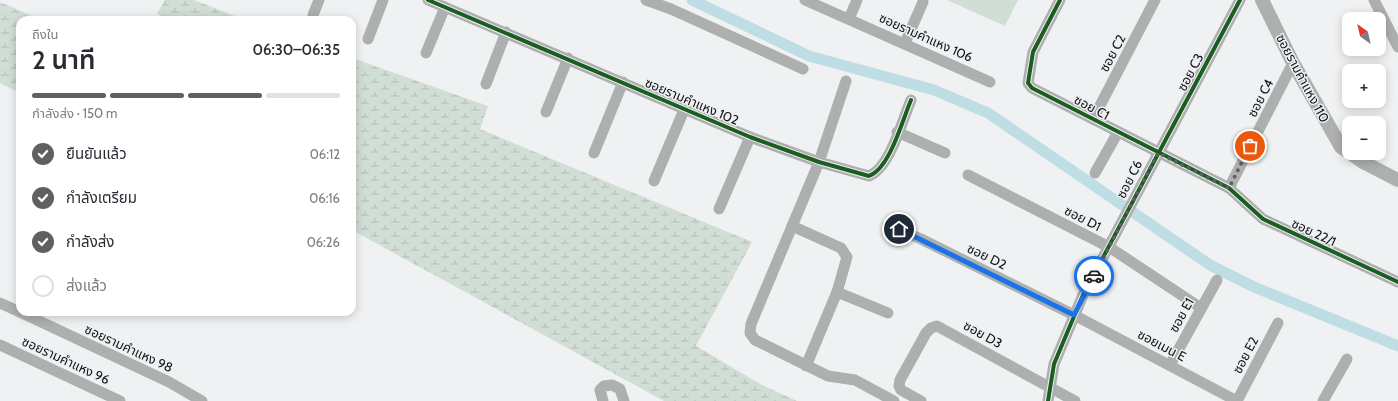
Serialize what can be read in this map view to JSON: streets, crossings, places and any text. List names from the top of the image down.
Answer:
{
  "streets": {
    "street": [
      "ซอยรามคําแหง 106",
      "ซอย C2",
      "ซอย C3",
      "ซอยรามคำแหง 110",
      "ซอย C4",
      "ซอยรามคําแหง 102",
      "ซอย C1",
      "ซอย C6",
      "ซอย D1",
      "ซอย 22/1",
      "ซอย D2",
      "ซอย E1",
      "ซอย D3",
      "ซอยเมน E",
      "ซอยรามคําแหง 98",
      "ซอย E2",
      "ซอยรามคําแหง 96"
    ]
  },
  "crossings": [
    ["ซอย C2", "ซอย C1"],
    ["ซอย C3", "ซอย C1"],
    ["ซอย C3", "ซอย C6"],
    ["ซอยรามคำแหง 110", "ซอย C4"],
    ["ซอย C4", "ซอย C1"],
    ["ซอย C4", "ซอย 22/1"],
    ["ซอย C1", "ซอย C6"],
    ["ซอย C1", "ซอย 22/1"],
    ["ซอย C6", "ซอย D1"],
    ["ซอย C6", "ซอย D2"],
    ["ซอย C6", "ซอย D3"],
    ["ซอย C6", "ซอยเมน E"],
    ["ซอย D1", "ซอย E1"],
    ["ซอย D2", "ซอยเมน E"],
    ["ซอย E1", "ซอยเมน E"],
    ["ซอยเมน E", "ซอย E2"]
  ],
  "north": "top left",
  "page": {
    "map_buttons": ["+", "−"],
    "heading": ["2 นาที", "ถึงใน", "06:30–06:35"],
    "bar": "กำลังส่ง · 150 m",
    "list": [
      ["ยืนยันแล้ว", "06:12"],
      ["กำลังเตรียม", "06:16"],
      ["กำลังส่ง", "06:26"],
      "ส่งแล้ว"
    ]
  }
}
